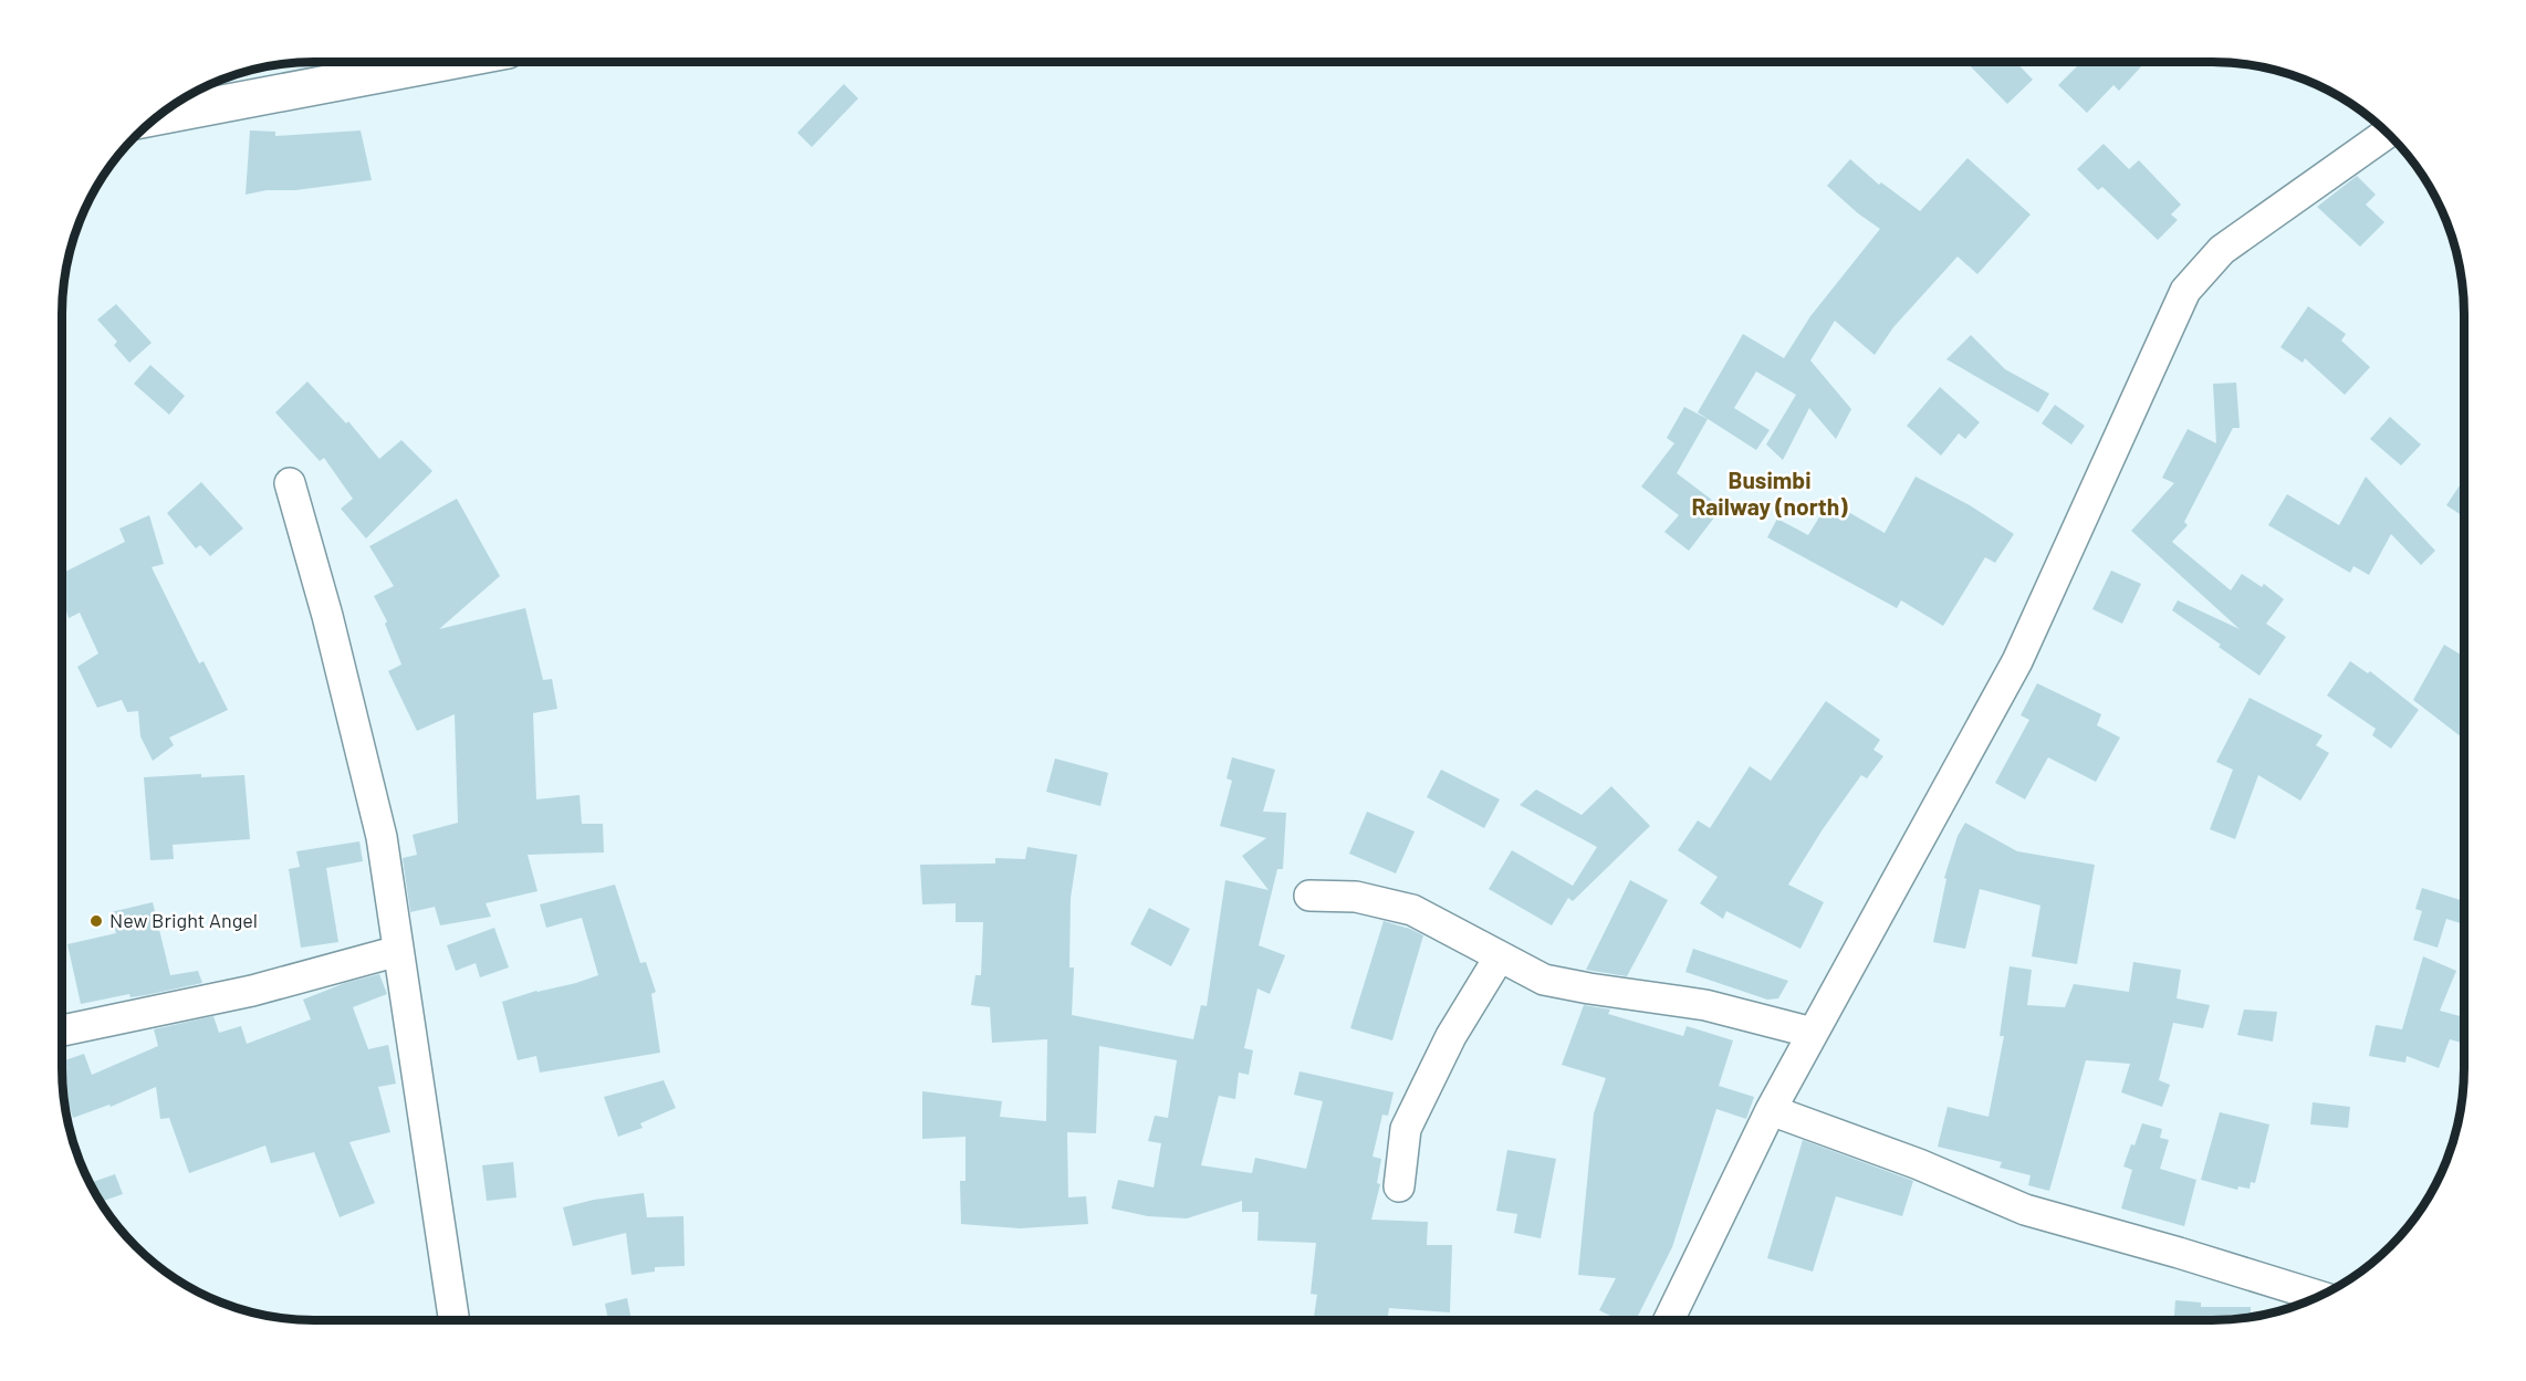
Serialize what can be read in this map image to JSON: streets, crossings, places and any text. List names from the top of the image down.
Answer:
{
  "districts": ["Busimbi Railway (north)"],
  "places": ["New Bright Angel"]
}
